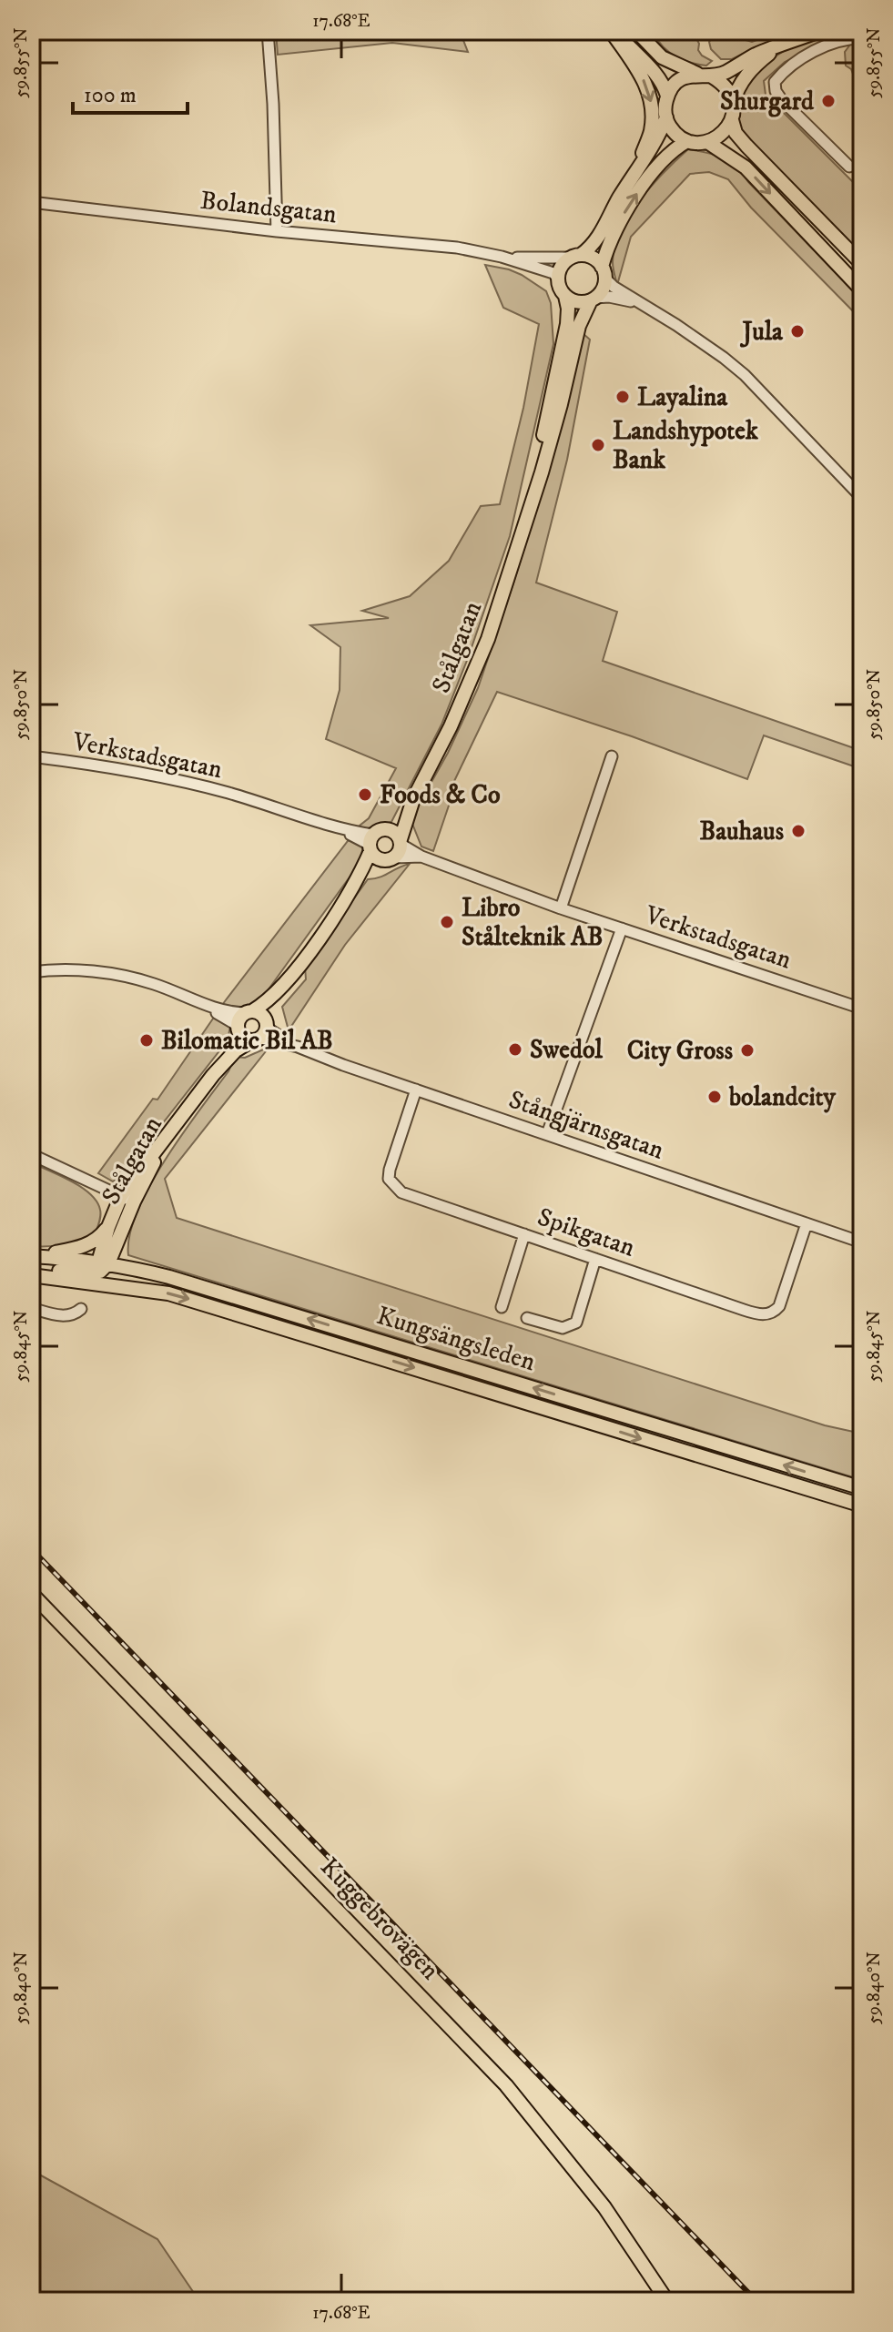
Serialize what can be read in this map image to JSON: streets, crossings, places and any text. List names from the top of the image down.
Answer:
{
  "streets": {
    "main road": ["Stålgatan", "Kungsängsleden", "Kuggebrovägen"],
    "street": [
      "Bolandsgatan",
      "Verkstadsgatan",
      "Stångjärnsgatan",
      "Spikgatan"
    ]
  },
  "crossings": [
    ["Bolandsgatan", "Stålgatan"],
    ["Stålgatan", "Verkstadsgatan"],
    ["Stålgatan", "Stångjärnsgatan"],
    ["Stålgatan", "Kungsängsleden"],
    ["Stångjärnsgatan", "Spikgatan"]
  ],
  "places": [
    "Shurgard",
    "Jula",
    "Layalina",
    "Landshypotek Bank",
    "Foods & Co",
    "Bauhaus",
    "Libro Stålteknik AB",
    "Bilomatic Bil AB",
    "Swedol",
    "City Gross",
    "bolandcity"
  ],
  "scale_bar": "100 m",
  "coordinates": [
    "17.68°E",
    "59.855°N",
    "59.850°N",
    "59.845°N",
    "59.840°N"
  ]
}
